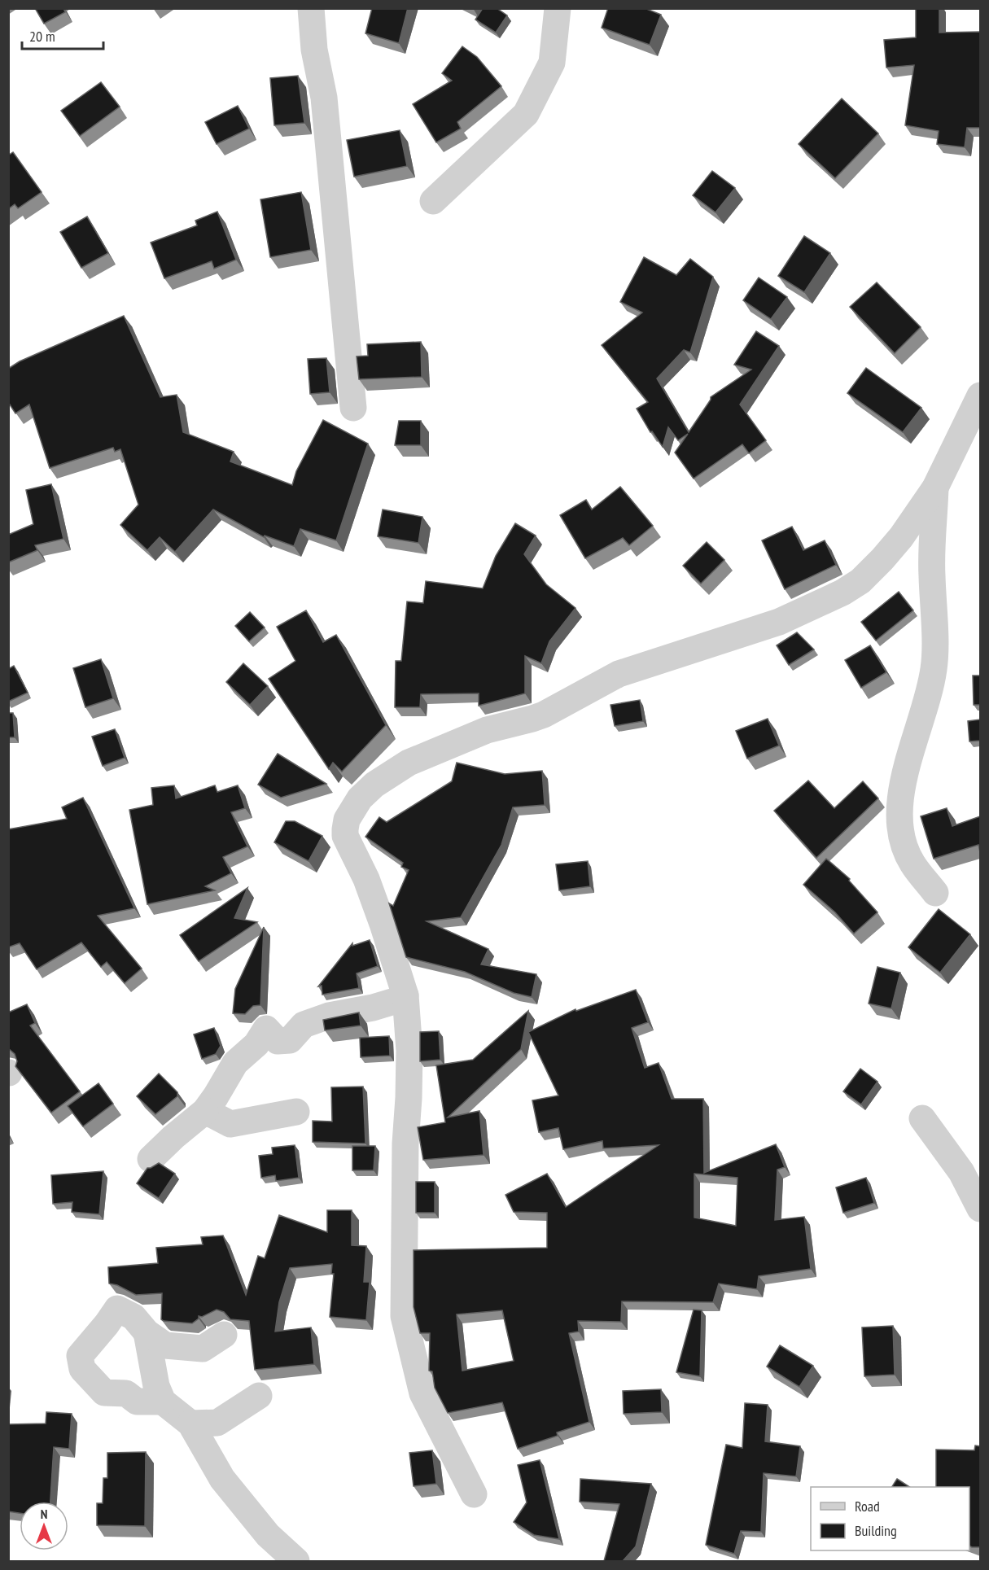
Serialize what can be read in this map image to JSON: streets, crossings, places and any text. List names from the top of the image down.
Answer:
{
  "legend": ["Road", "Building"],
  "scale_bar": "20 m",
  "north": "top"
}
